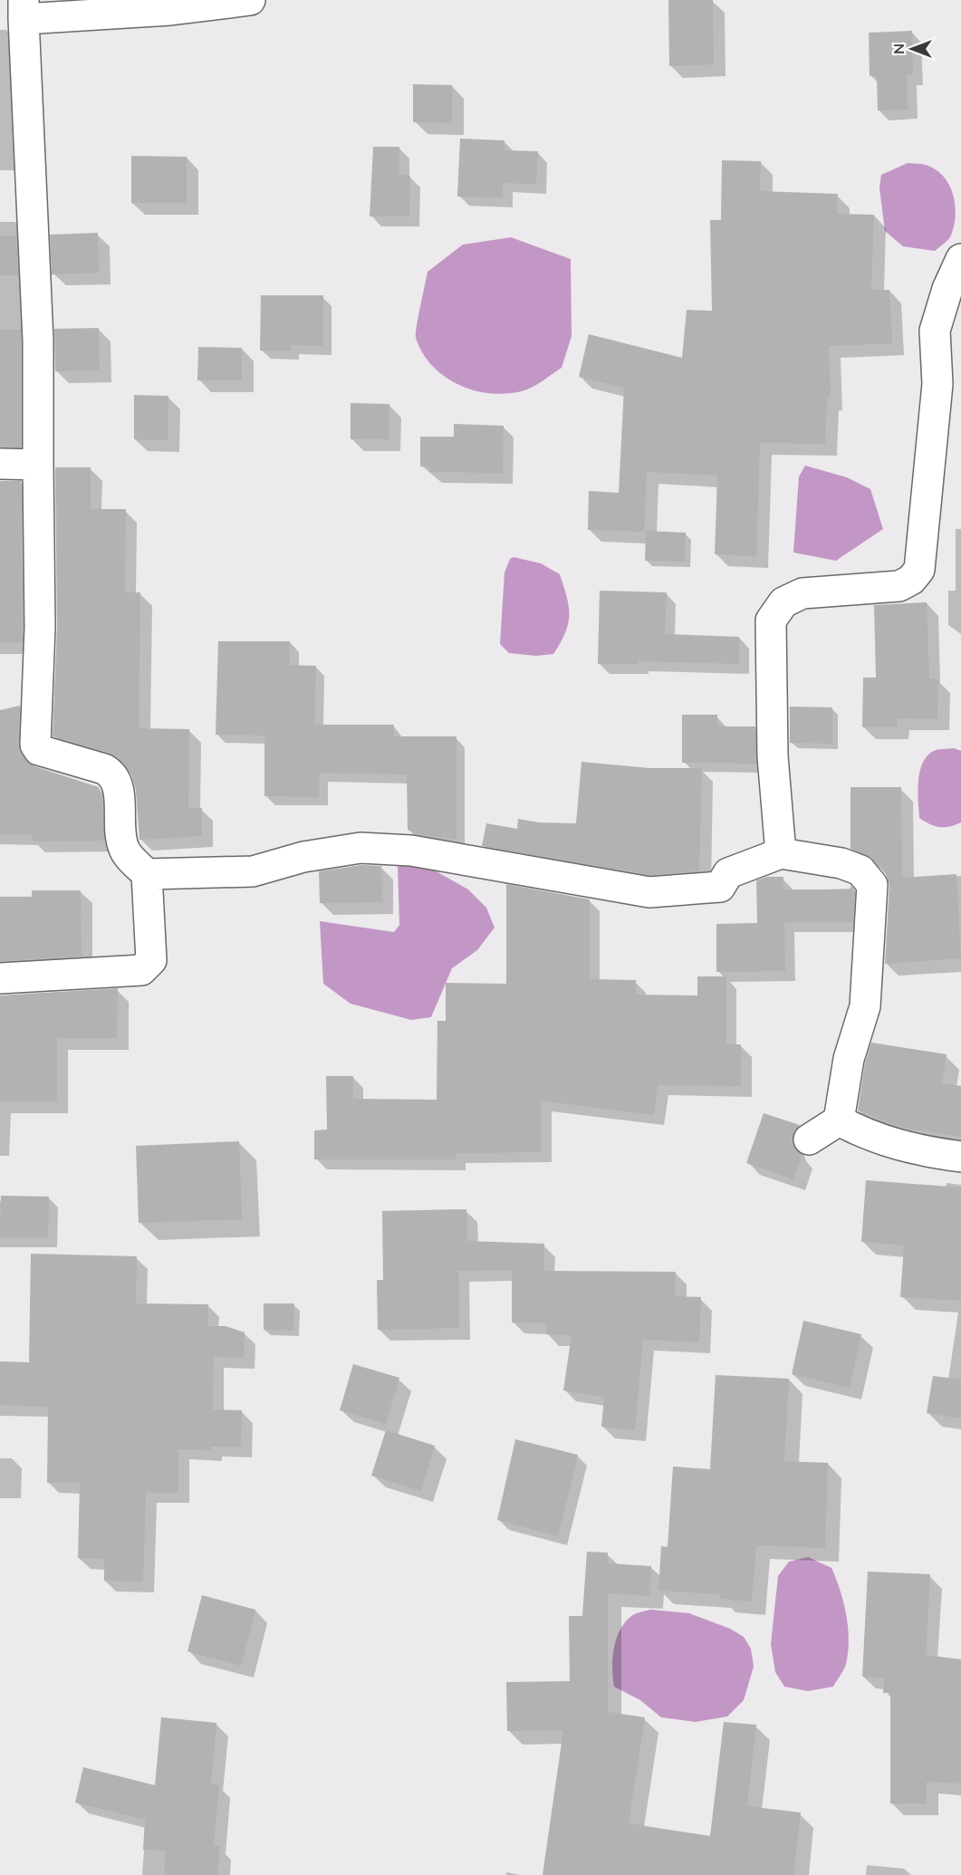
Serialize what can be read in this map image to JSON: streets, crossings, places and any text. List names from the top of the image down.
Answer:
{
  "north": "left"
}
